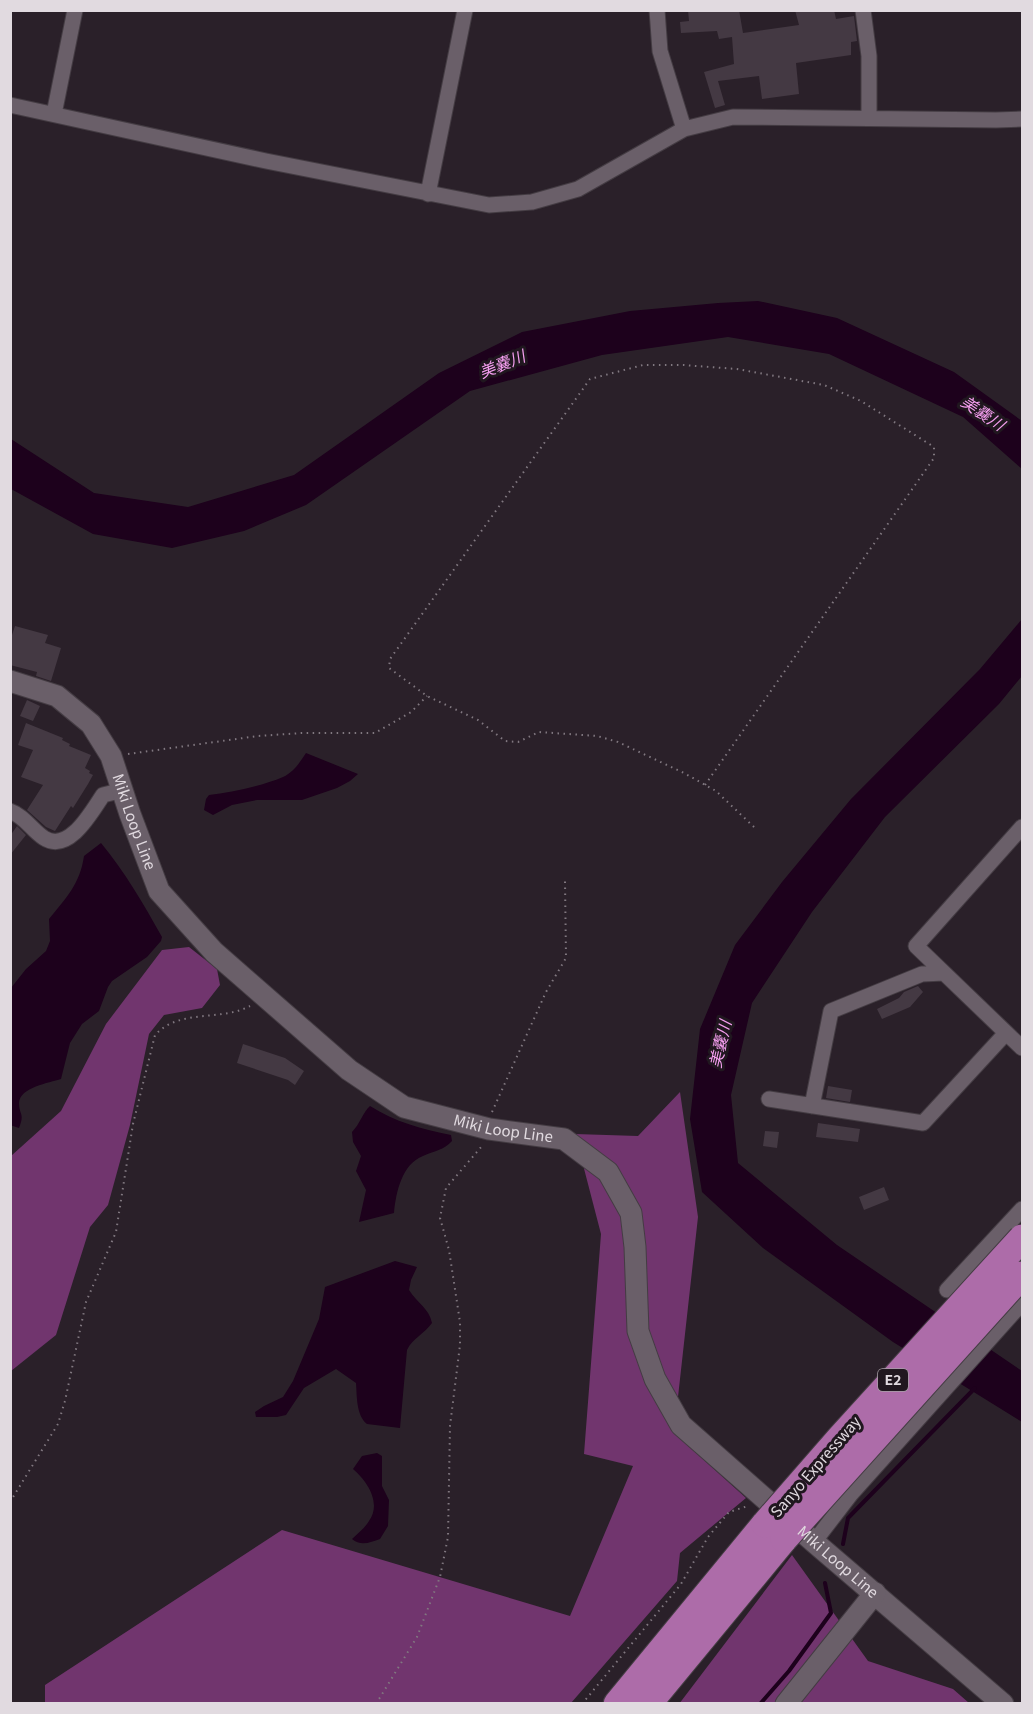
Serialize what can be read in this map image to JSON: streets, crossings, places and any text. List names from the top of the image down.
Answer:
{
  "streets": {
    "highway": ["E2", "Sanyo Expressway"],
    "main road": ["Miki Loop Line"]
  },
  "crossings": [
    ["Miki Loop Line", "Sanyo Expressway"]
  ],
  "water": ["美嚢川"]
}
